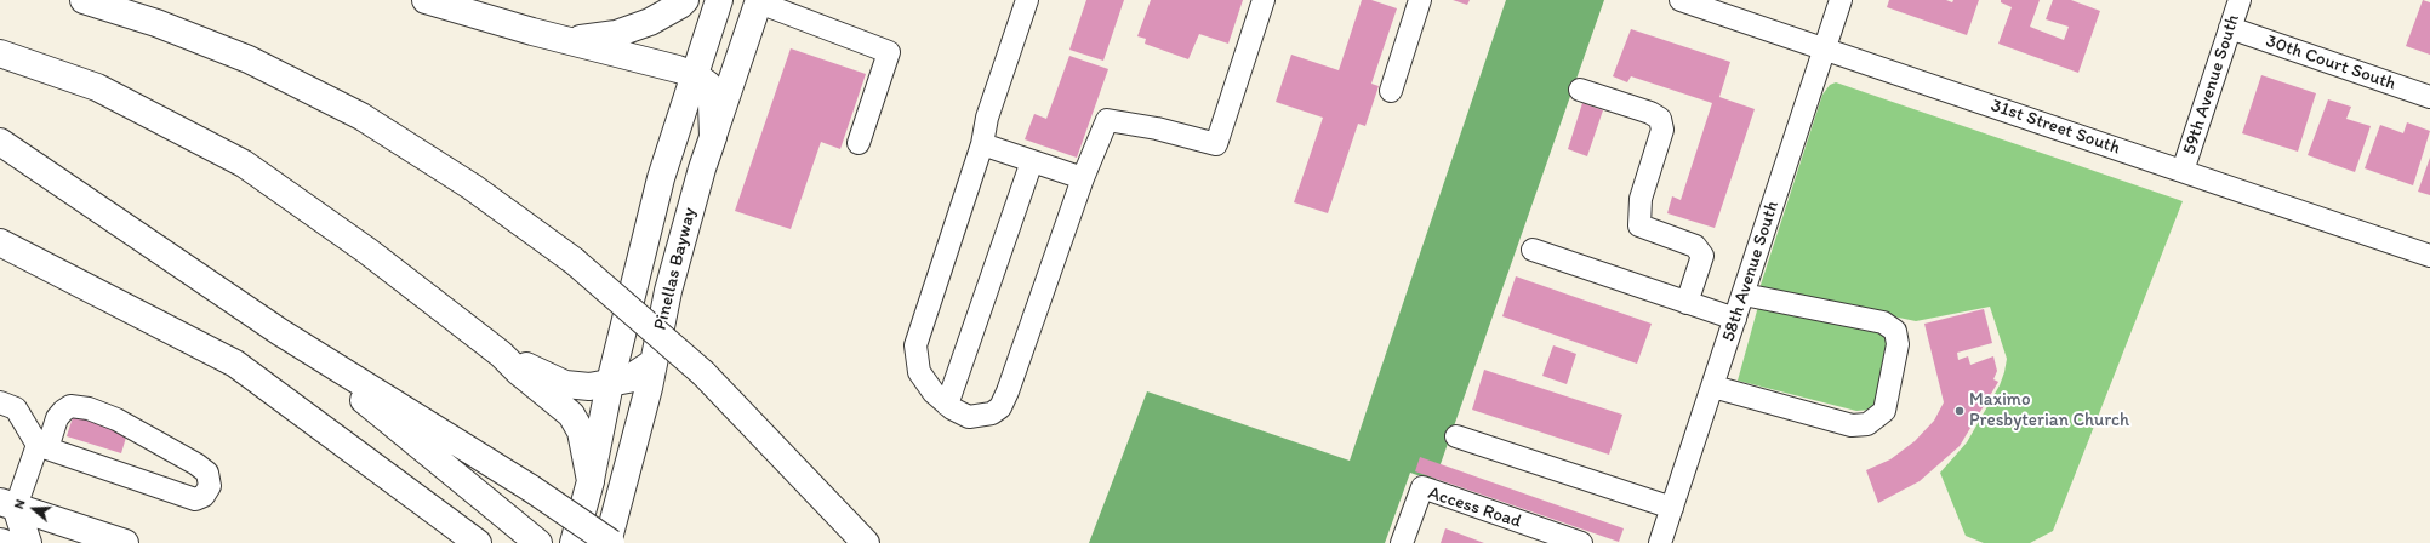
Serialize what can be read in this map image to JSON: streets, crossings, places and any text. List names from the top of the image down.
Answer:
{
  "streets": {
    "main road": ["Pinellas Bayway"],
    "street": [
      "30th Court South",
      "59th Avenue South",
      "31st Street South",
      "58th Avenue South",
      "Access Road"
    ]
  },
  "crossings": [
    ["30th Court South", "59th Avenue South"],
    ["59th Avenue South", "31st Street South"],
    ["31st Street South", "58th Avenue South"]
  ],
  "places": ["Maximo Presbyterian Church"],
  "north": "left"
}
